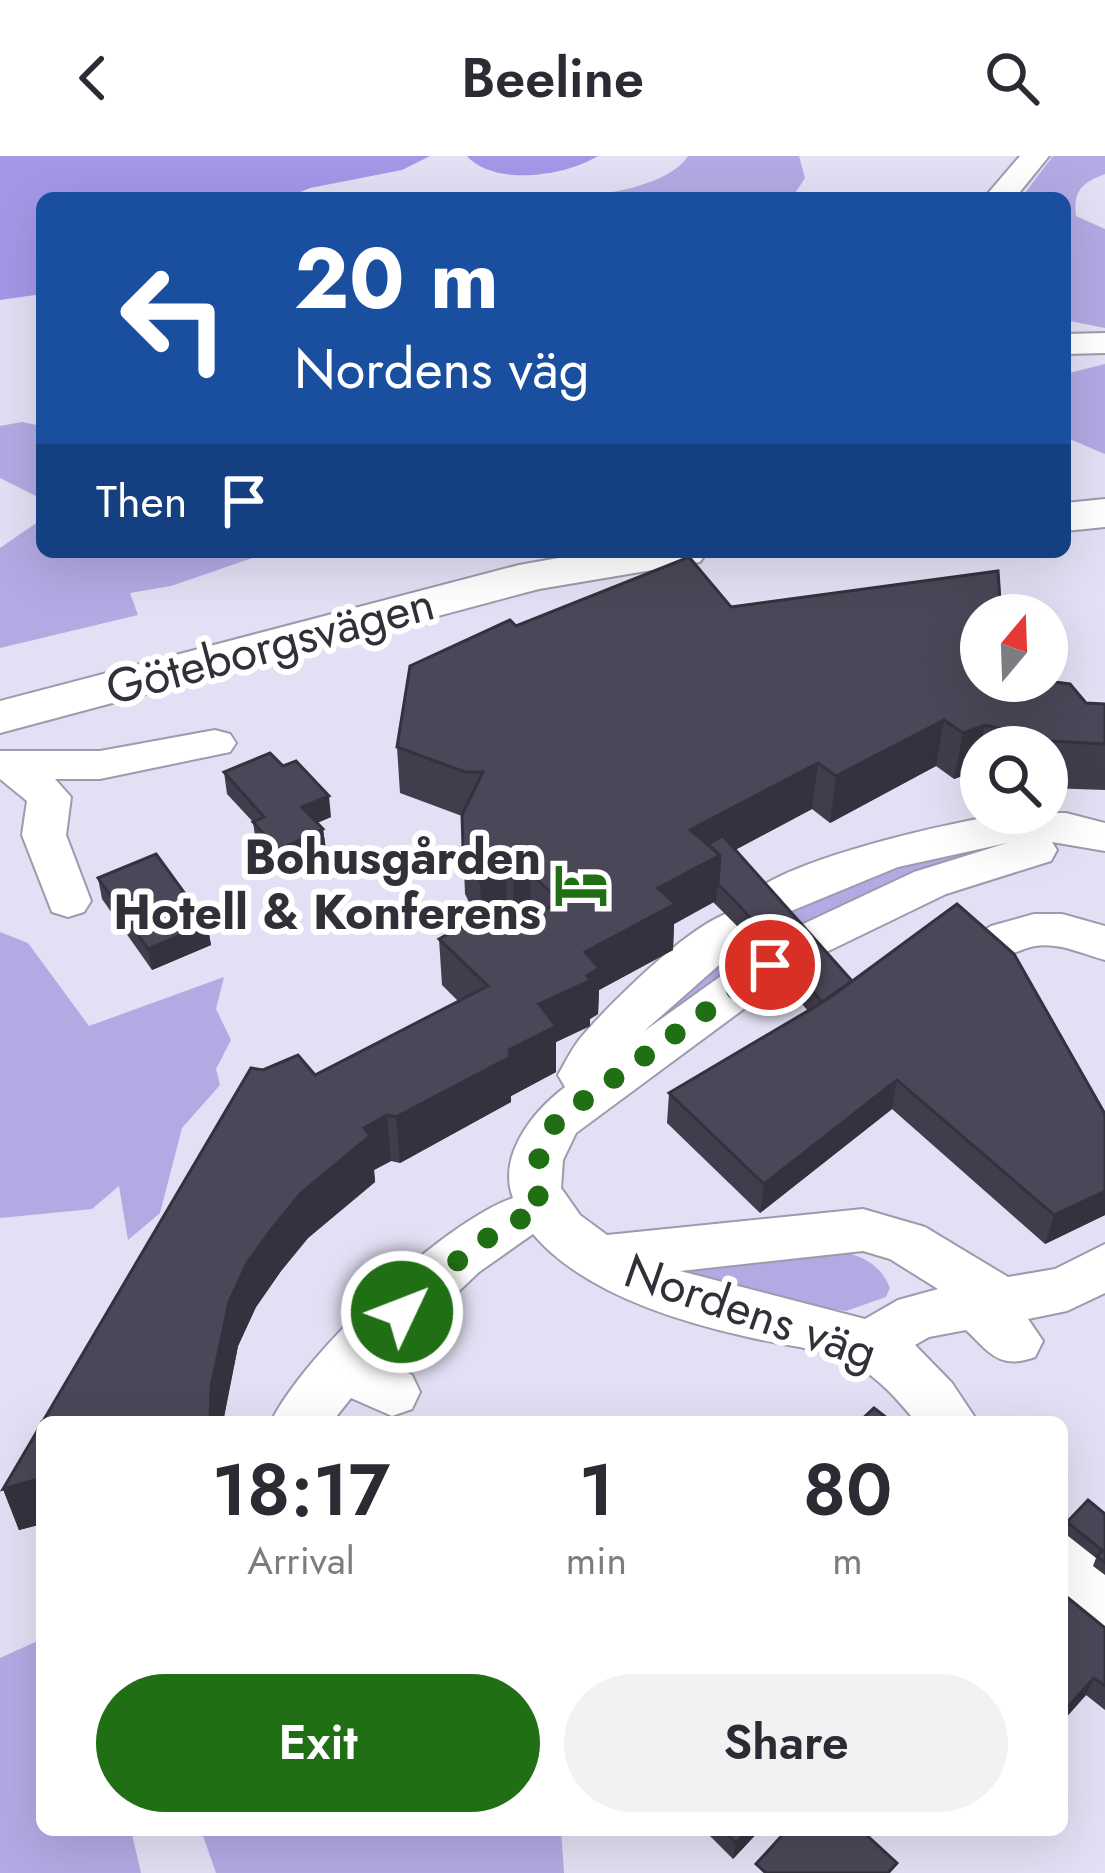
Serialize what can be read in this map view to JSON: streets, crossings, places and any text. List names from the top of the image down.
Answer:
{
  "streets": {
    "main road": ["Göteborgsvägen"],
    "street": ["Nordens väg"]
  },
  "places": {
    "hotel": ["Bohusgården Hotell & Konferens"]
  },
  "north": "top",
  "page": {
    "header": "Beeline",
    "turn": ["20 m", "Nordens väg"],
    "then": "Then",
    "eta": [
      "18:17",
      "Arrival",
      "1",
      "min",
      "80",
      "m"
    ],
    "buttons": ["Exit", "Share"]
  }
}
